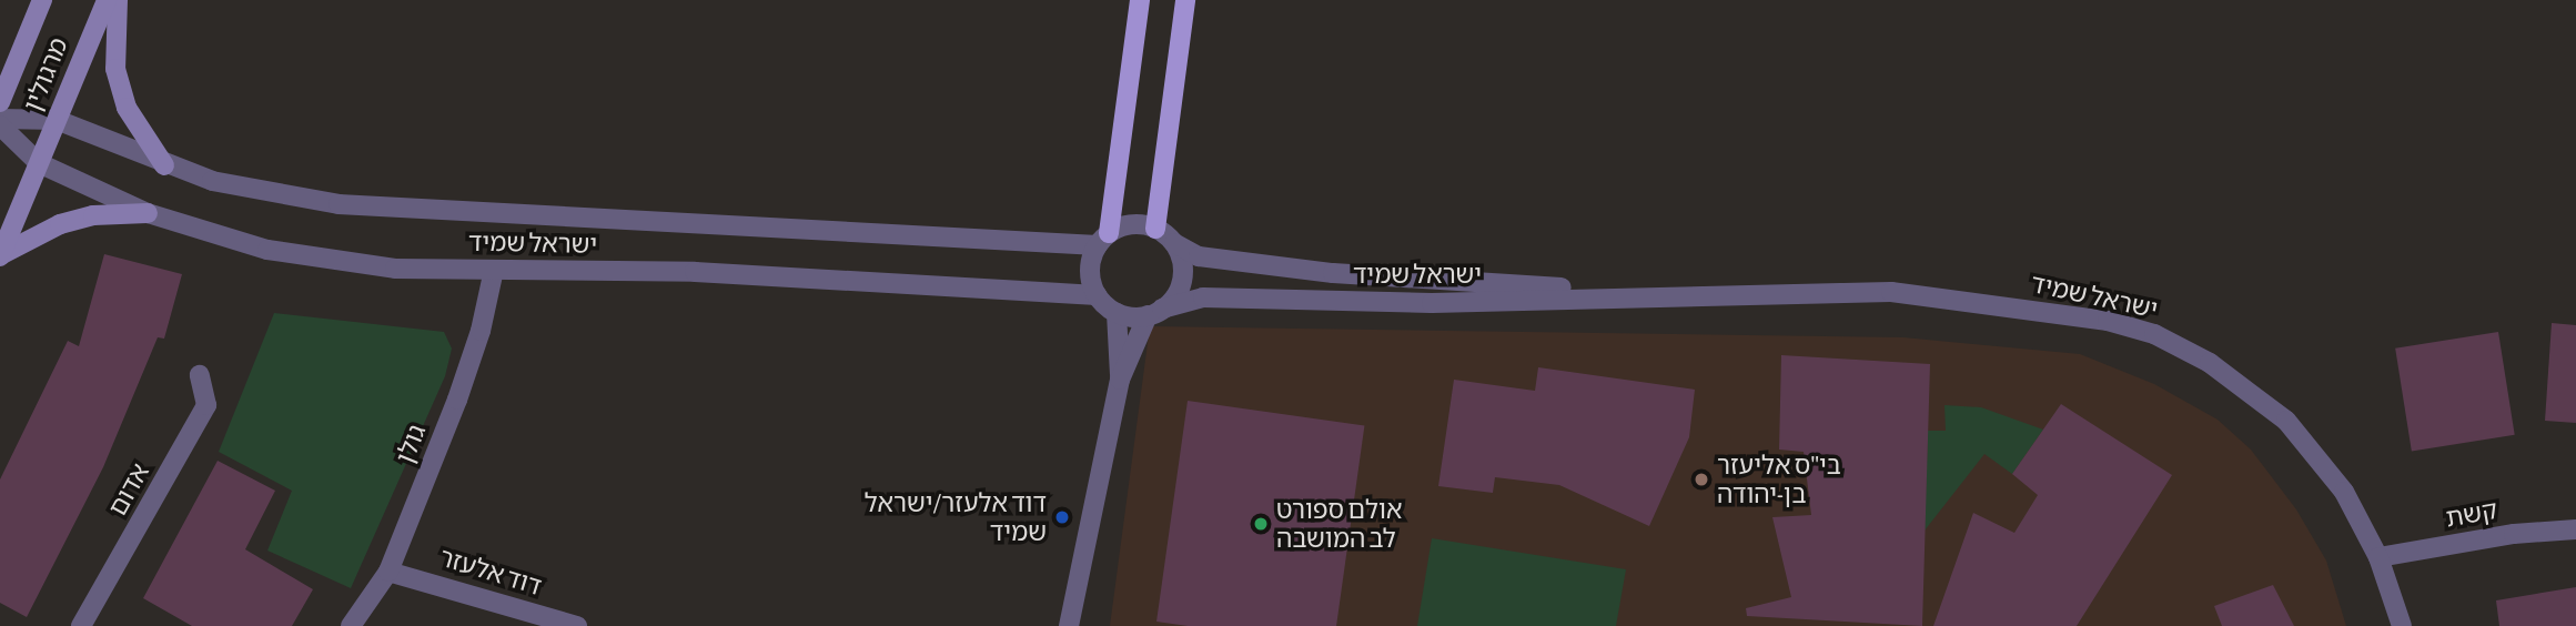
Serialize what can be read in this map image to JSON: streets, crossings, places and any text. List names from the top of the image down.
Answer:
{
  "streets": {
    "main road": ["מרגולין"],
    "street": [
      "ישראל שמיד",
      "גולן",
      "אדום",
      "קשת",
      "דוד אלעזר"
    ]
  },
  "crossings": [
    ["מרגולין", "ישראל שמיד"],
    ["ישראל שמיד", "גולן"],
    ["ישראל שמיד", "קשת"],
    ["גולן", "דוד אלעזר"]
  ],
  "places": ["בי\"ס אליעזר בן-יהודה", "דוד אלעזר/ישראל שמיד", "אולם ספורט לב המושבה"]
}
